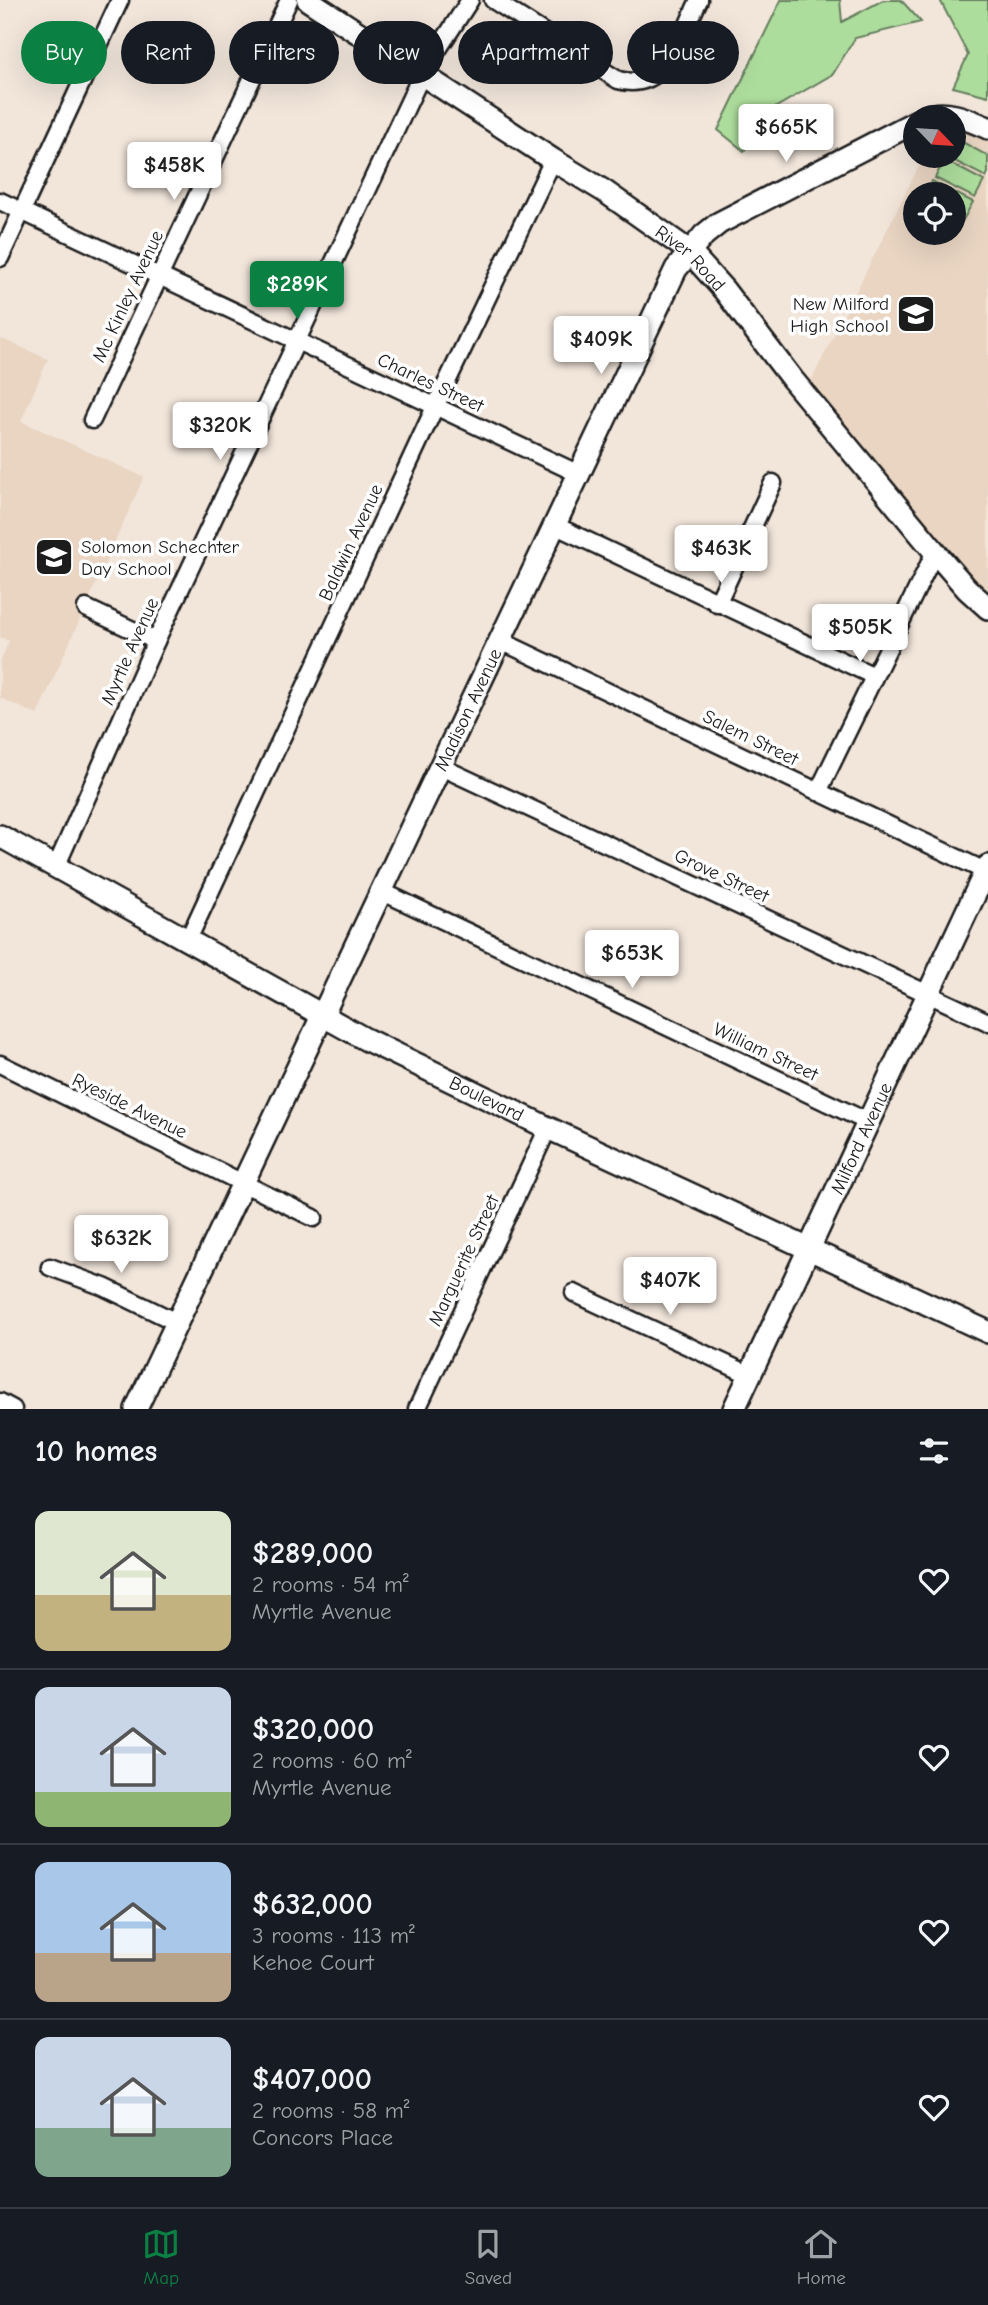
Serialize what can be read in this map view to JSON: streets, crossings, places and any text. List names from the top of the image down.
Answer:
{
  "streets": {
    "street": [
      "River Road",
      "Mc Kinley Avenue",
      "Charles Street",
      "Baldwin Avenue",
      "Myrtle Avenue",
      "Madison Avenue",
      "Salem Street",
      "Grove Street",
      "William Street",
      "Boulevard",
      "Ryeside Avenue",
      "Milford Avenue",
      "Marguerite Street"
    ]
  },
  "crossings": [
    ["River Road", "Baldwin Avenue"],
    ["River Road", "Madison Avenue"],
    ["Mc Kinley Avenue", "Charles Street"],
    ["Charles Street", "Baldwin Avenue"],
    ["Charles Street", "Myrtle Avenue"],
    ["Charles Street", "Madison Avenue"],
    ["Baldwin Avenue", "Boulevard"],
    ["Myrtle Avenue", "Boulevard"],
    ["Madison Avenue", "Salem Street"],
    ["Madison Avenue", "Grove Street"],
    ["Madison Avenue", "William Street"],
    ["Madison Avenue", "Boulevard"],
    ["Madison Avenue", "Ryeside Avenue"],
    ["Salem Street", "Milford Avenue"],
    ["Grove Street", "Milford Avenue"],
    ["William Street", "Milford Avenue"],
    ["Boulevard", "Milford Avenue"],
    ["Boulevard", "Marguerite Street"]
  ],
  "places": {
    "school or university": ["New Milford High School", "Solomon Schechter Day School"]
  },
  "north": "bottom right",
  "page": {
    "chip": [
      "Buy",
      "Rent",
      "Filters",
      "New",
      "Apartment",
      "House"
    ],
    "price": [
      "$665K",
      "$458K",
      "$289K",
      "$409K",
      "$320K",
      "$463K",
      "$505K",
      "$653K",
      "$632K",
      "$407K"
    ],
    "heading": "10 homes",
    "list": [
      {
        "name": "$289,000",
        "note": "2 rooms · 54 m² · Myrtle Avenue"
      },
      {
        "name": "$320,000",
        "note": "2 rooms · 60 m² · Myrtle Avenue"
      },
      {
        "name": "$632,000",
        "note": "3 rooms · 113 m² · Kehoe Court"
      },
      {
        "name": "$407,000",
        "note": "2 rooms · 58 m² · Concors Place"
      }
    ],
    "tabs": ["Map", "Saved", "Home"]
  }
}
